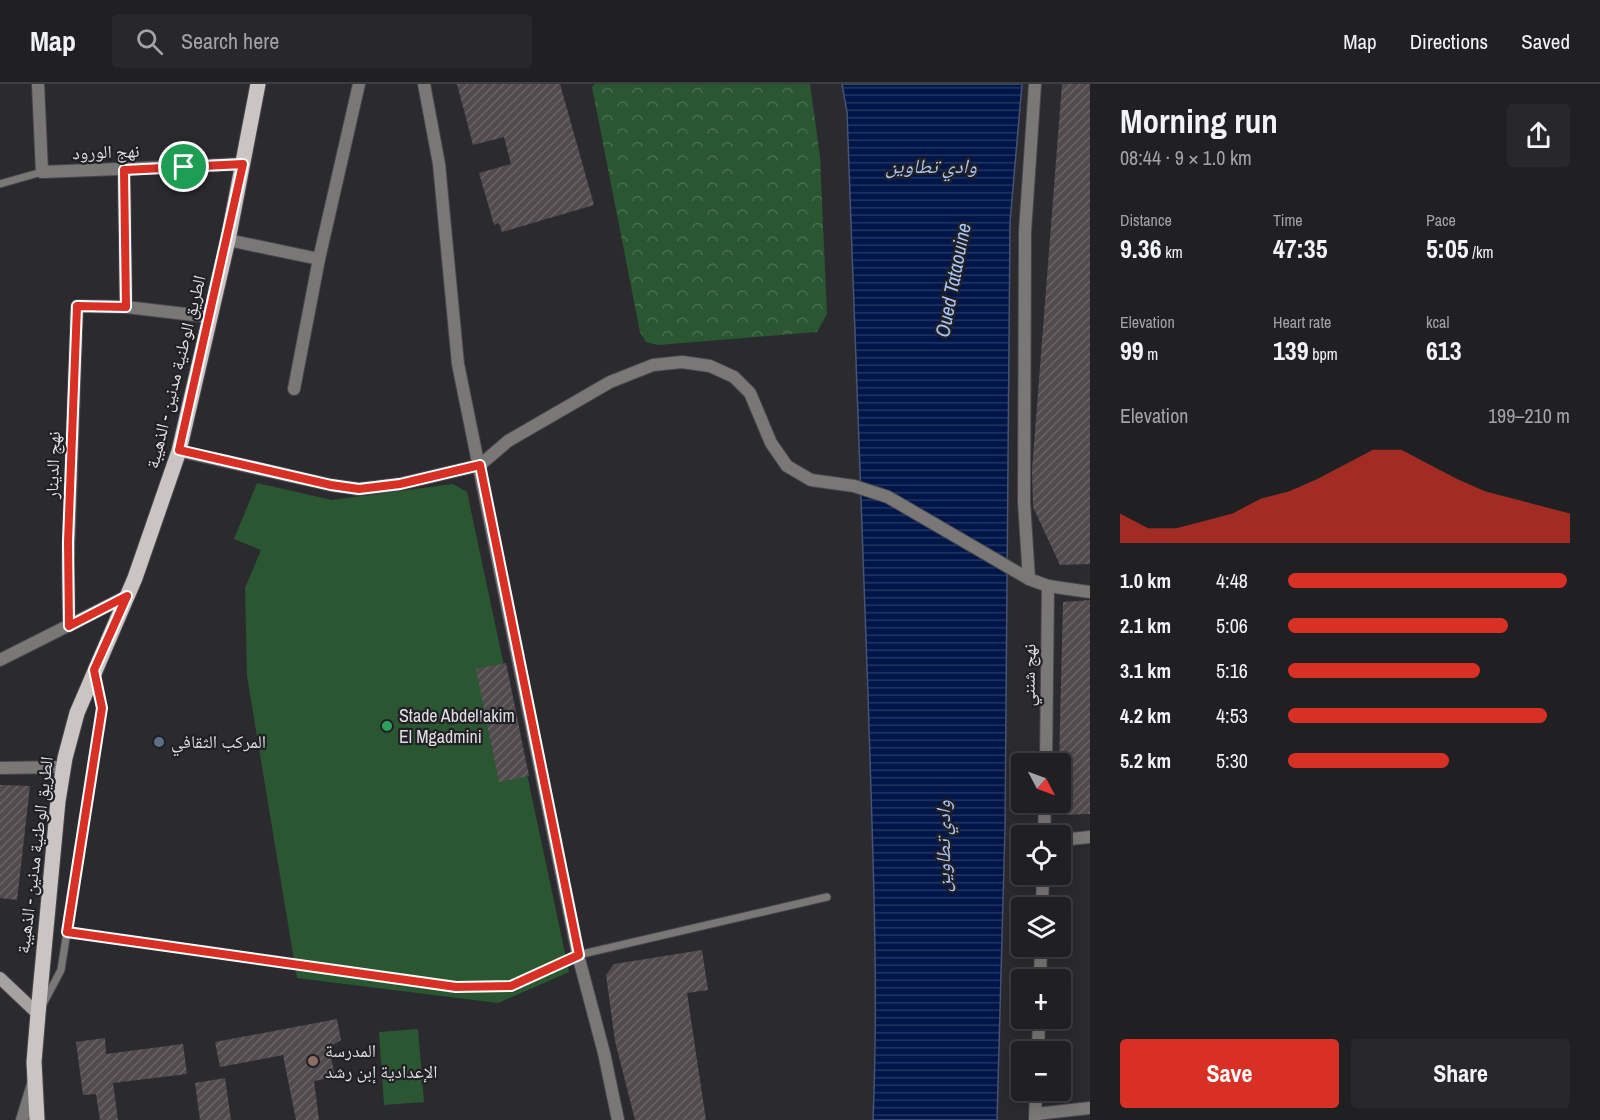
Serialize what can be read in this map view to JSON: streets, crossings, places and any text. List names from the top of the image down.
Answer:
{
  "streets": {
    "main road": ["الطريق الوطنية مدنين - الذهيبة"],
    "street": ["نهج الورود", "نهج الدينار", "نهج شنني"]
  },
  "crossings": [
    ["نهج الورود", "الطريق الوطنية مدنين - الذهيبة"]
  ],
  "water": ["وادي تطاوين", "Oued Tataouine"],
  "places": ["Stade Abdelاakim El Mgadmini", "المركب الثقافي", "المدرسة الإعدادية إبن رشد"],
  "north": "bottom right",
  "page": {
    "header": "Map",
    "search": "Search here",
    "nav": ["Map", "Directions", "Saved"],
    "heading": ["Morning run", "08:44 · 9 × 1.0 km"],
    "stats": [
      ["Distance", "9.36 km"],
      ["Time", "47:35"],
      ["Pace", "5:05 /km"],
      ["Elevation", "99 m"],
      ["Heart rate", "139 bpm"],
      ["kcal", "613"]
    ],
    "chart": ["Elevation", "199–210 m"],
    "list": [
      {
        "name": "1.0 km",
        "note": "4:48"
      },
      {
        "name": "2.1 km",
        "note": "5:06"
      },
      {
        "name": "3.1 km",
        "note": "5:16"
      },
      {
        "name": "4.2 km",
        "note": "4:53"
      },
      {
        "name": "5.2 km",
        "note": "5:30"
      }
    ],
    "map_buttons": ["+", "−"],
    "buttons": ["Save", "Share"]
  }
}
